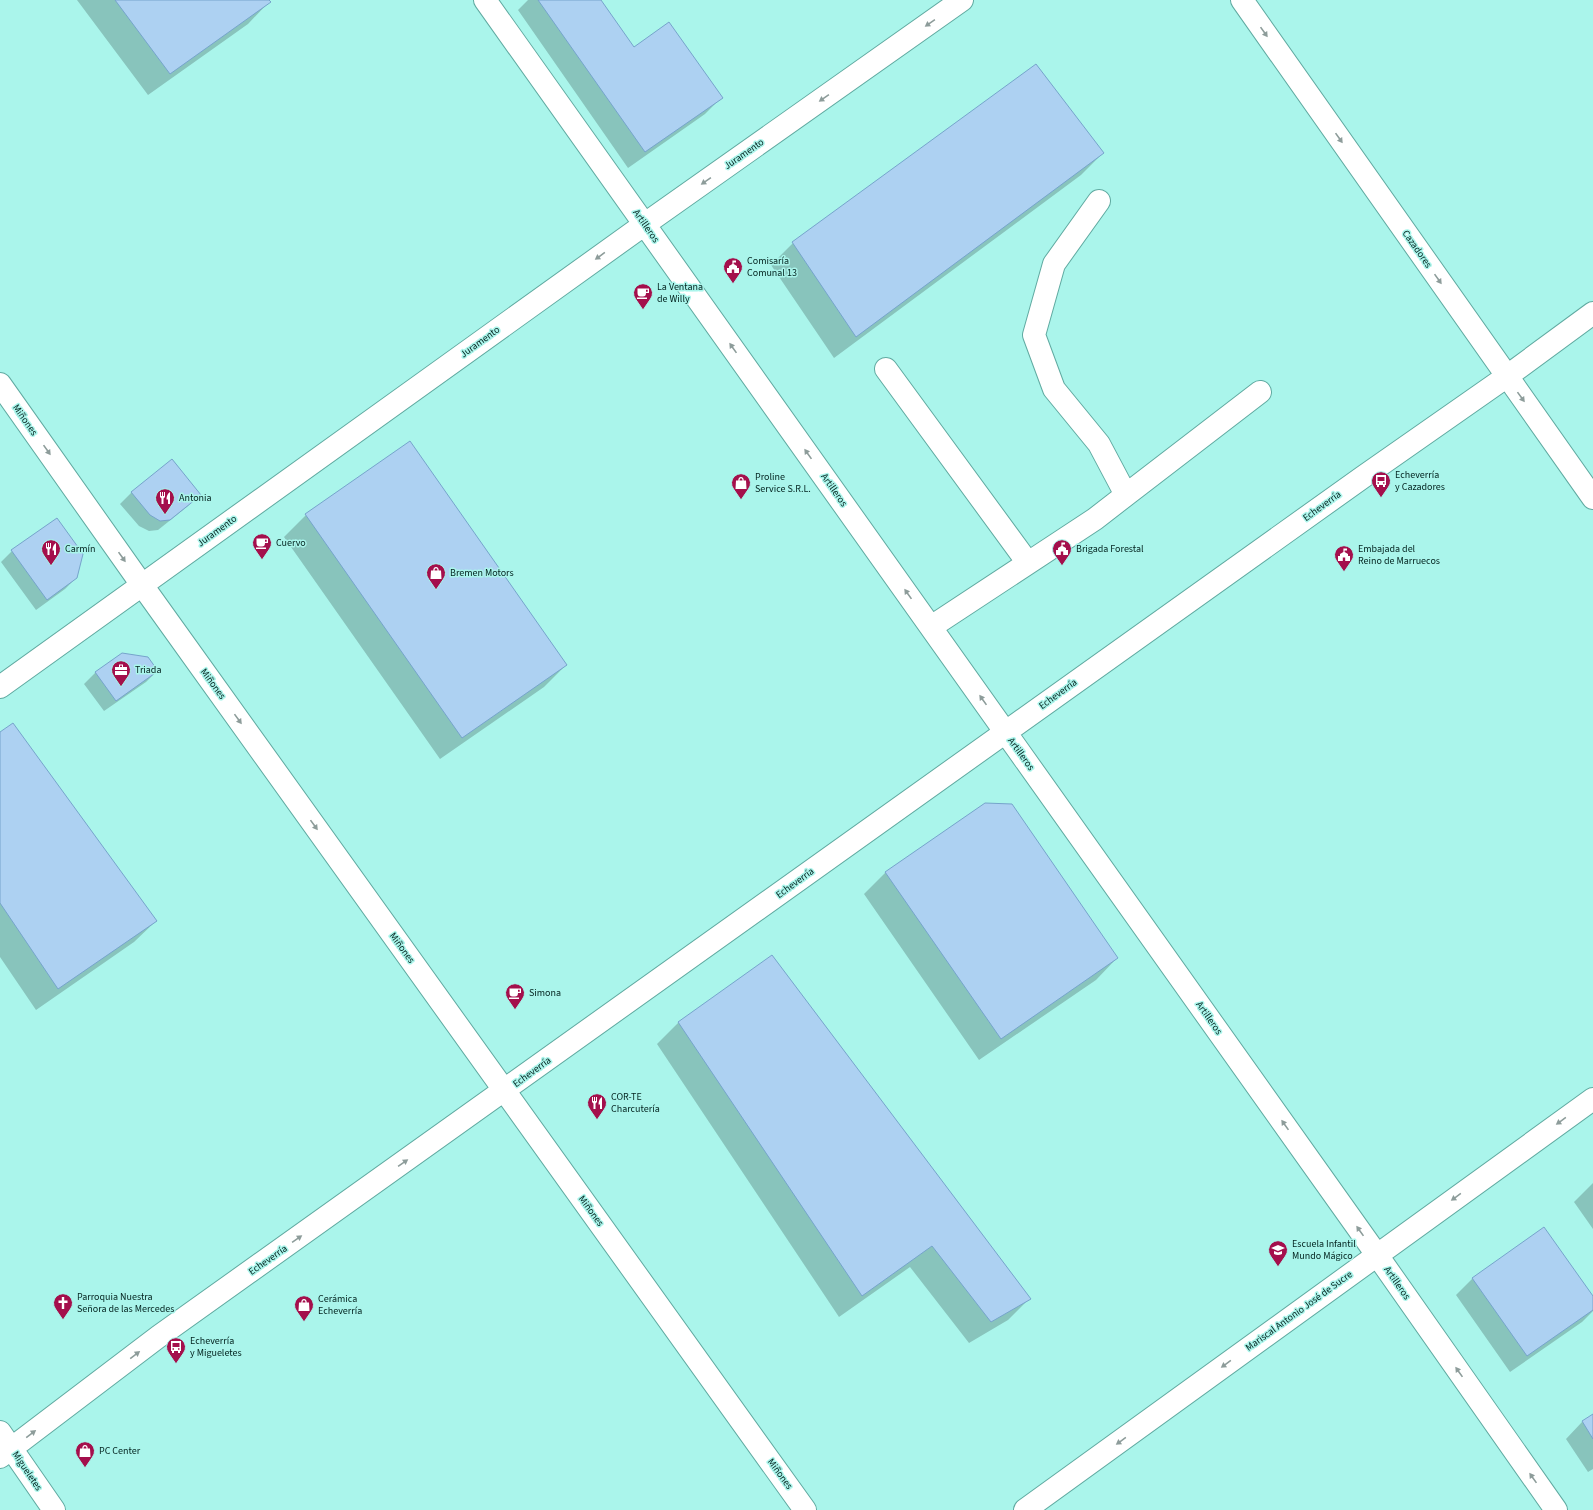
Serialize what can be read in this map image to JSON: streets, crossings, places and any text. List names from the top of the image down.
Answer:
{
  "streets": {
    "street": [
      "Juramento",
      "Artilleros",
      "Cazadores",
      "Miñones",
      "Echeverría",
      "Mariscal Antonio José de Sucre",
      "Migueletes"
    ]
  },
  "crossings": [
    ["Juramento", "Artilleros"],
    ["Juramento", "Miñones"],
    ["Artilleros", "Echeverría"],
    ["Artilleros", "Mariscal Antonio José de Sucre"],
    ["Cazadores", "Echeverría"],
    ["Miñones", "Echeverría"],
    ["Echeverría", "Migueletes"]
  ],
  "one_way": [
    "Juramento",
    "Artilleros",
    "Cazadores",
    "Miñones",
    "Mariscal Antonio José de Sucre"
  ],
  "places": {
    "public building": ["Comisaría Comunal 13", "Brigada Forestal", "Embajada del Reino de Marruecos"],
    "cafe": ["La Ventana de Willy", "Cuervo", "Simona"],
    "bus stop": ["Echeverría y Cazadores", "Echeverría y Migueletes"],
    "shop": [
      "Proline Service S.R.L.",
      "Bremen Motors",
      "Cerámica Echeverría",
      "PC Center"
    ],
    "restaurant": ["Antonia", "Carmín", "COR-TE Charcutería"],
    "office": ["Triada"],
    "school or university": ["Escuela Infantil Mundo Mágico"],
    "church": ["Parroquia Nuestra Señora de las Mercedes"]
  }
}
